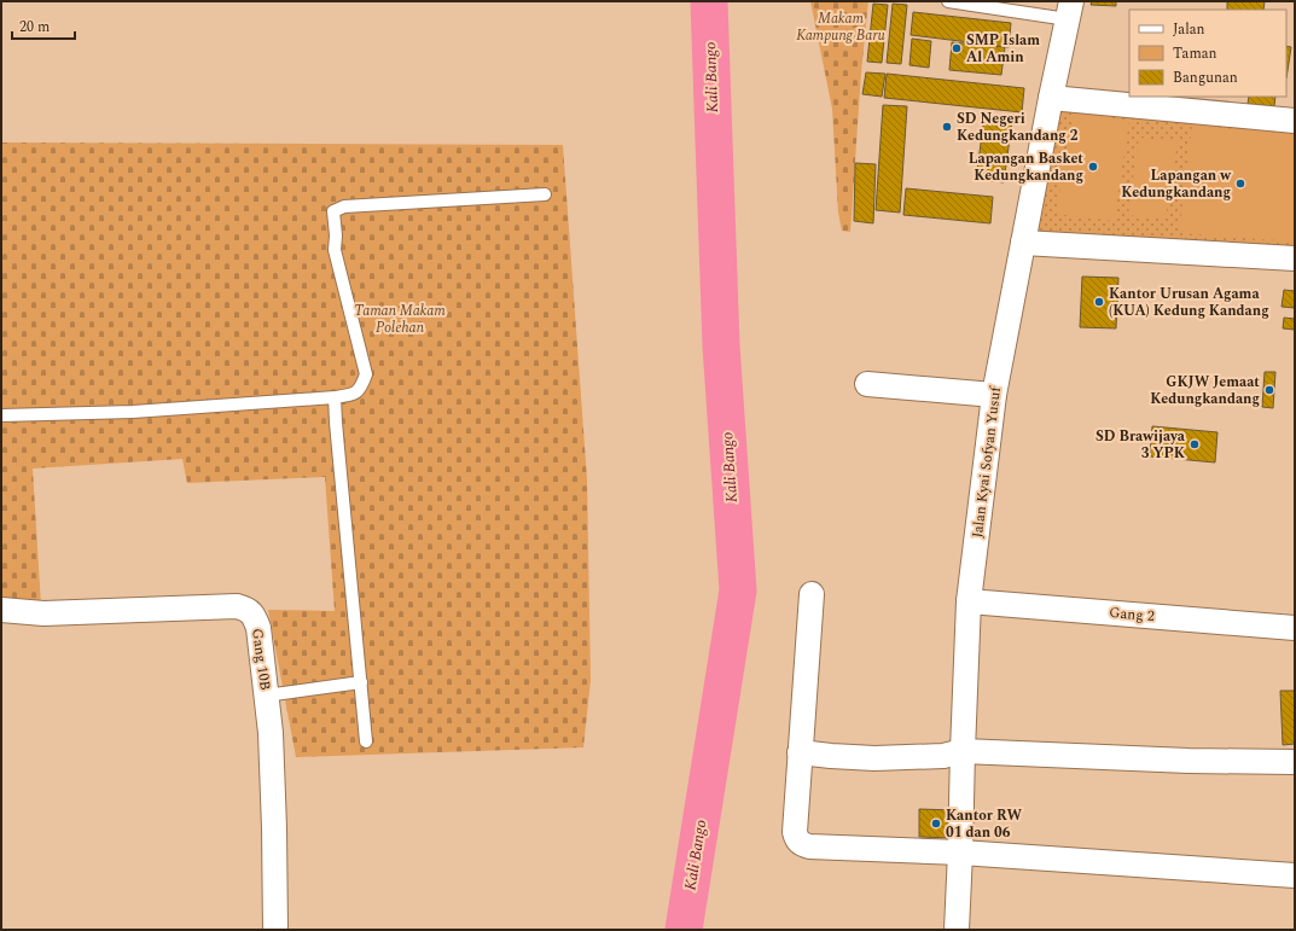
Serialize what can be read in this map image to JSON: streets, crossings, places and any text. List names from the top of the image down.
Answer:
{
  "streets": {
    "street": ["Jalan Kyai Sofyan Yusuf", "Gang 2", "Gang 10B"]
  },
  "crossings": [
    ["Jalan Kyai Sofyan Yusuf", "Gang 2"]
  ],
  "water": ["Kali Bango"],
  "parks": ["Makam Kampung Baru", "Taman Makam Polehan"],
  "places": [
    "SMP Islam Al Amin",
    "SD Negeri Kedungkandang 2",
    "Lapangan Basket Kedungkandang",
    "Lapangan w Kedungkandang",
    "Kantor Urusan Agama (KUA) Kedung Kandang",
    "GKJW Jemaat Kedungkandang",
    "SD Brawijaya 3 YPK",
    "Kantor RW 01 dan 06"
  ],
  "legend": ["Jalan", "Taman", "Bangunan"],
  "scale_bar": "20 m"
}
